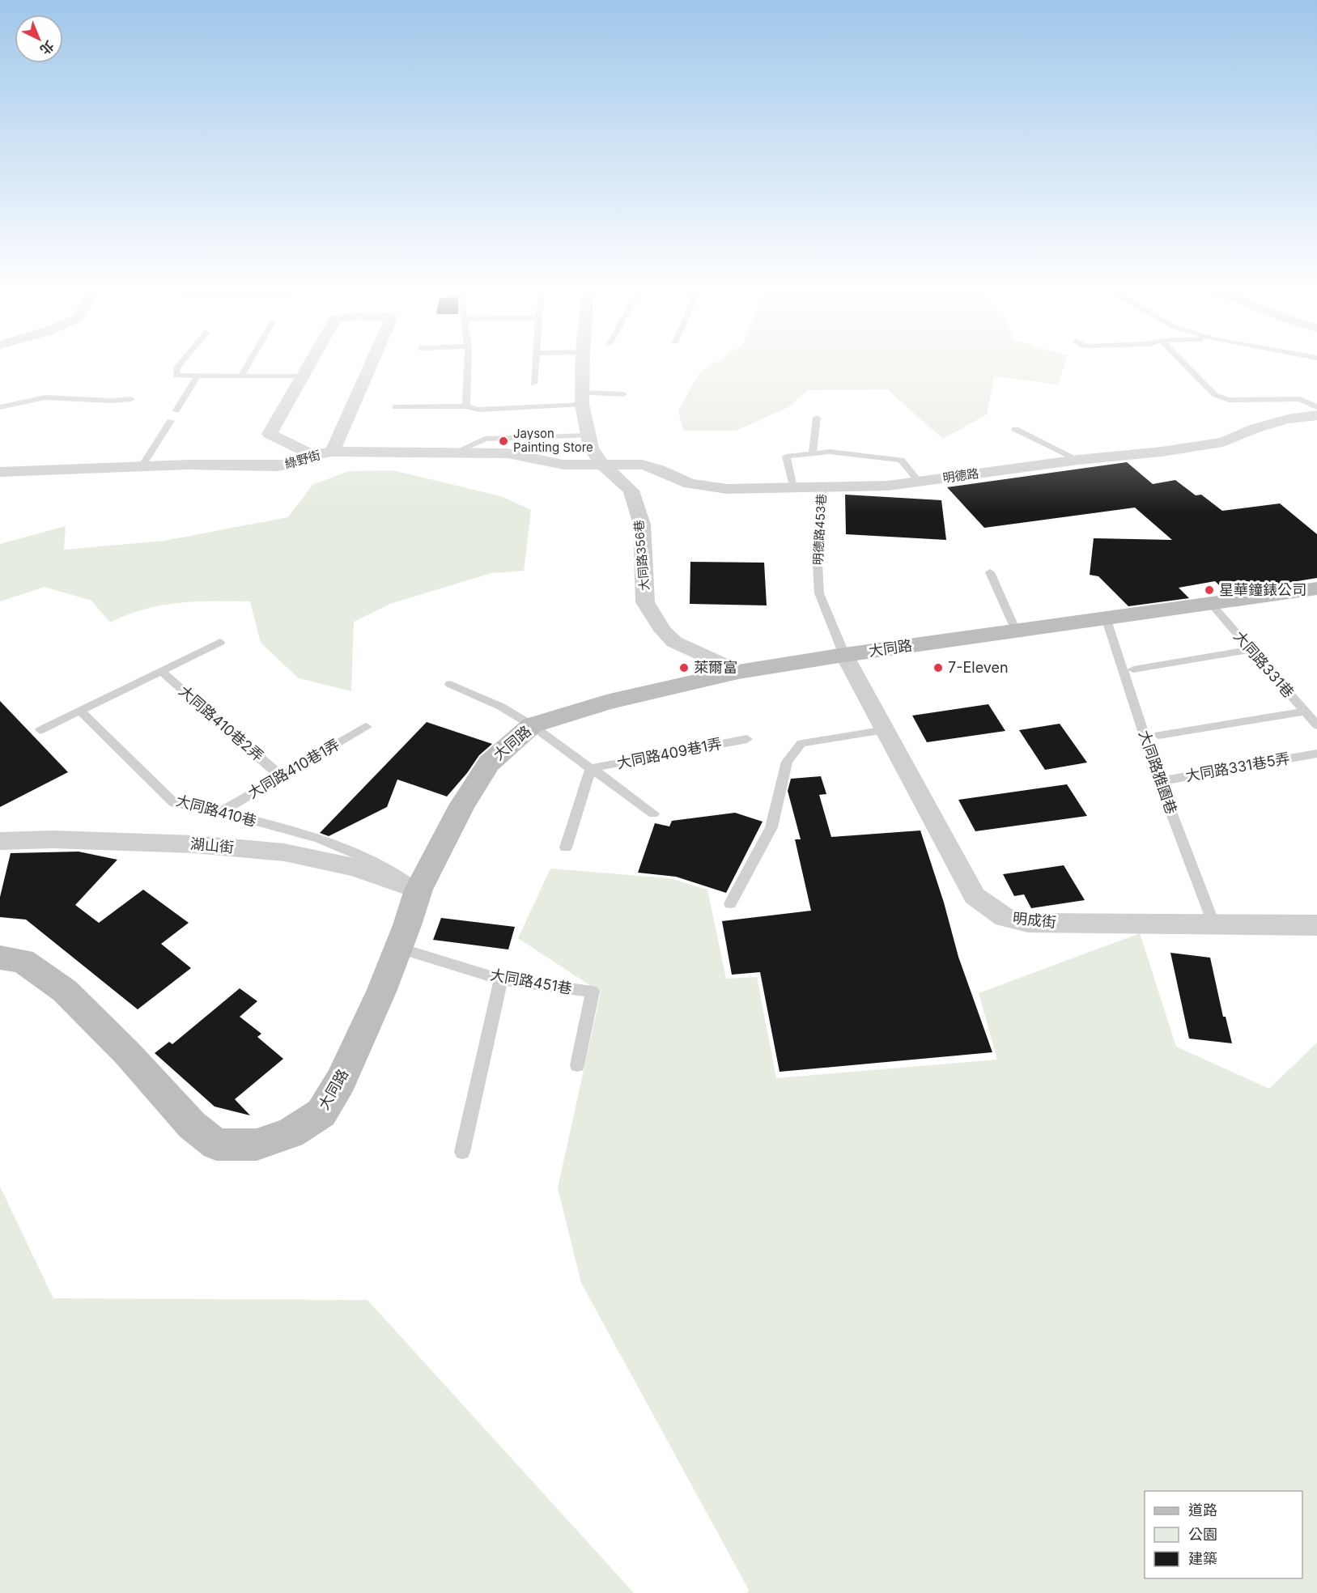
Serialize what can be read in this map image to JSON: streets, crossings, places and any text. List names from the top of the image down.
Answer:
{
  "streets": {
    "street": [
      "綠野街",
      "明德路",
      "大同路356巷",
      "大同路",
      "湖山街",
      "明成街"
    ],
    "lane": [
      "明德路453巷",
      "大同路331巷",
      "大同路410巷2弄",
      "大同路409巷1弄",
      "大同路331巷5弄",
      "大同路410巷1弄",
      "大同路雅園巷",
      "大同路410巷",
      "大同路451巷"
    ]
  },
  "crossings": [
    ["綠野街", "明德路"],
    ["綠野街", "大同路356巷"],
    ["明德路", "明德路453巷"],
    ["明德路", "大同路356巷"],
    ["明德路453巷", "大同路"],
    ["明德路453巷", "明成街"],
    ["大同路356巷", "大同路"],
    ["大同路", "大同路331巷"],
    ["大同路", "大同路雅園巷"],
    ["大同路", "大同路410巷"],
    ["大同路", "湖山街"],
    ["大同路", "明成街"],
    ["大同路", "大同路451巷"],
    ["大同路410巷2弄", "大同路410巷1弄"],
    ["大同路331巷5弄", "大同路雅園巷"],
    ["大同路410巷1弄", "大同路410巷"],
    ["大同路雅園巷", "明成街"],
    ["大同路410巷", "湖山街"]
  ],
  "places": [
    "Jayson Painting Store",
    "星華鐘錶公司",
    "萊爾富",
    "7-Eleven"
  ],
  "legend": ["道路", "公園", "建築"],
  "north": "bottom right"
}
